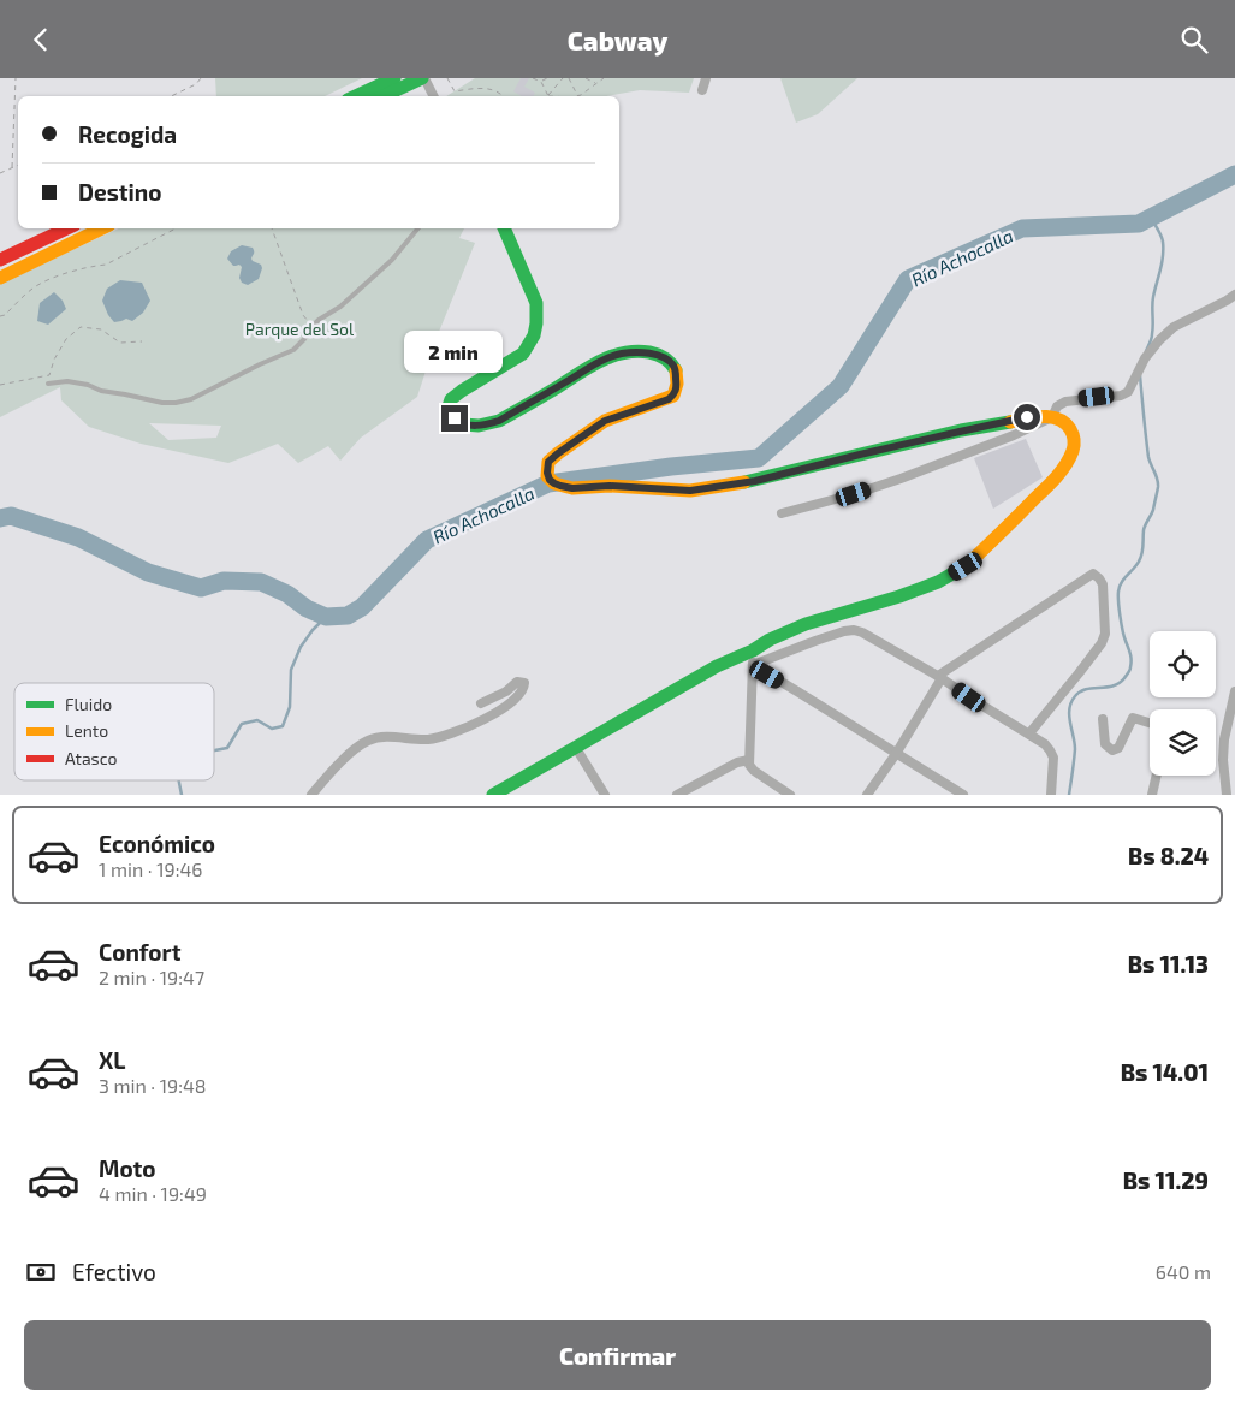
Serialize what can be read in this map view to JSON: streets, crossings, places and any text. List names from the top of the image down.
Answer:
{
  "water": ["Río Achocalla"],
  "parks": ["Parque del Sol"],
  "legend": ["Fluido", "Lento", "Atasco"],
  "page": {
    "header": "Cabway",
    "banner": ["Recogida", "Destino"],
    "bubble": "2 min",
    "list": [
      {
        "name": "Económico",
        "note": "1 min · 19:46",
        "value": "Bs 8.24"
      },
      {
        "name": "Confort",
        "note": "2 min · 19:47",
        "value": "Bs 11.13"
      },
      {
        "name": "XL",
        "note": "3 min · 19:48",
        "value": "Bs 14.01"
      },
      {
        "name": "Moto",
        "note": "4 min · 19:49",
        "value": "Bs 11.29"
      }
    ],
    "pay": ["Efectivo", "640 m"],
    "buttons": "Confirmar"
  }
}
